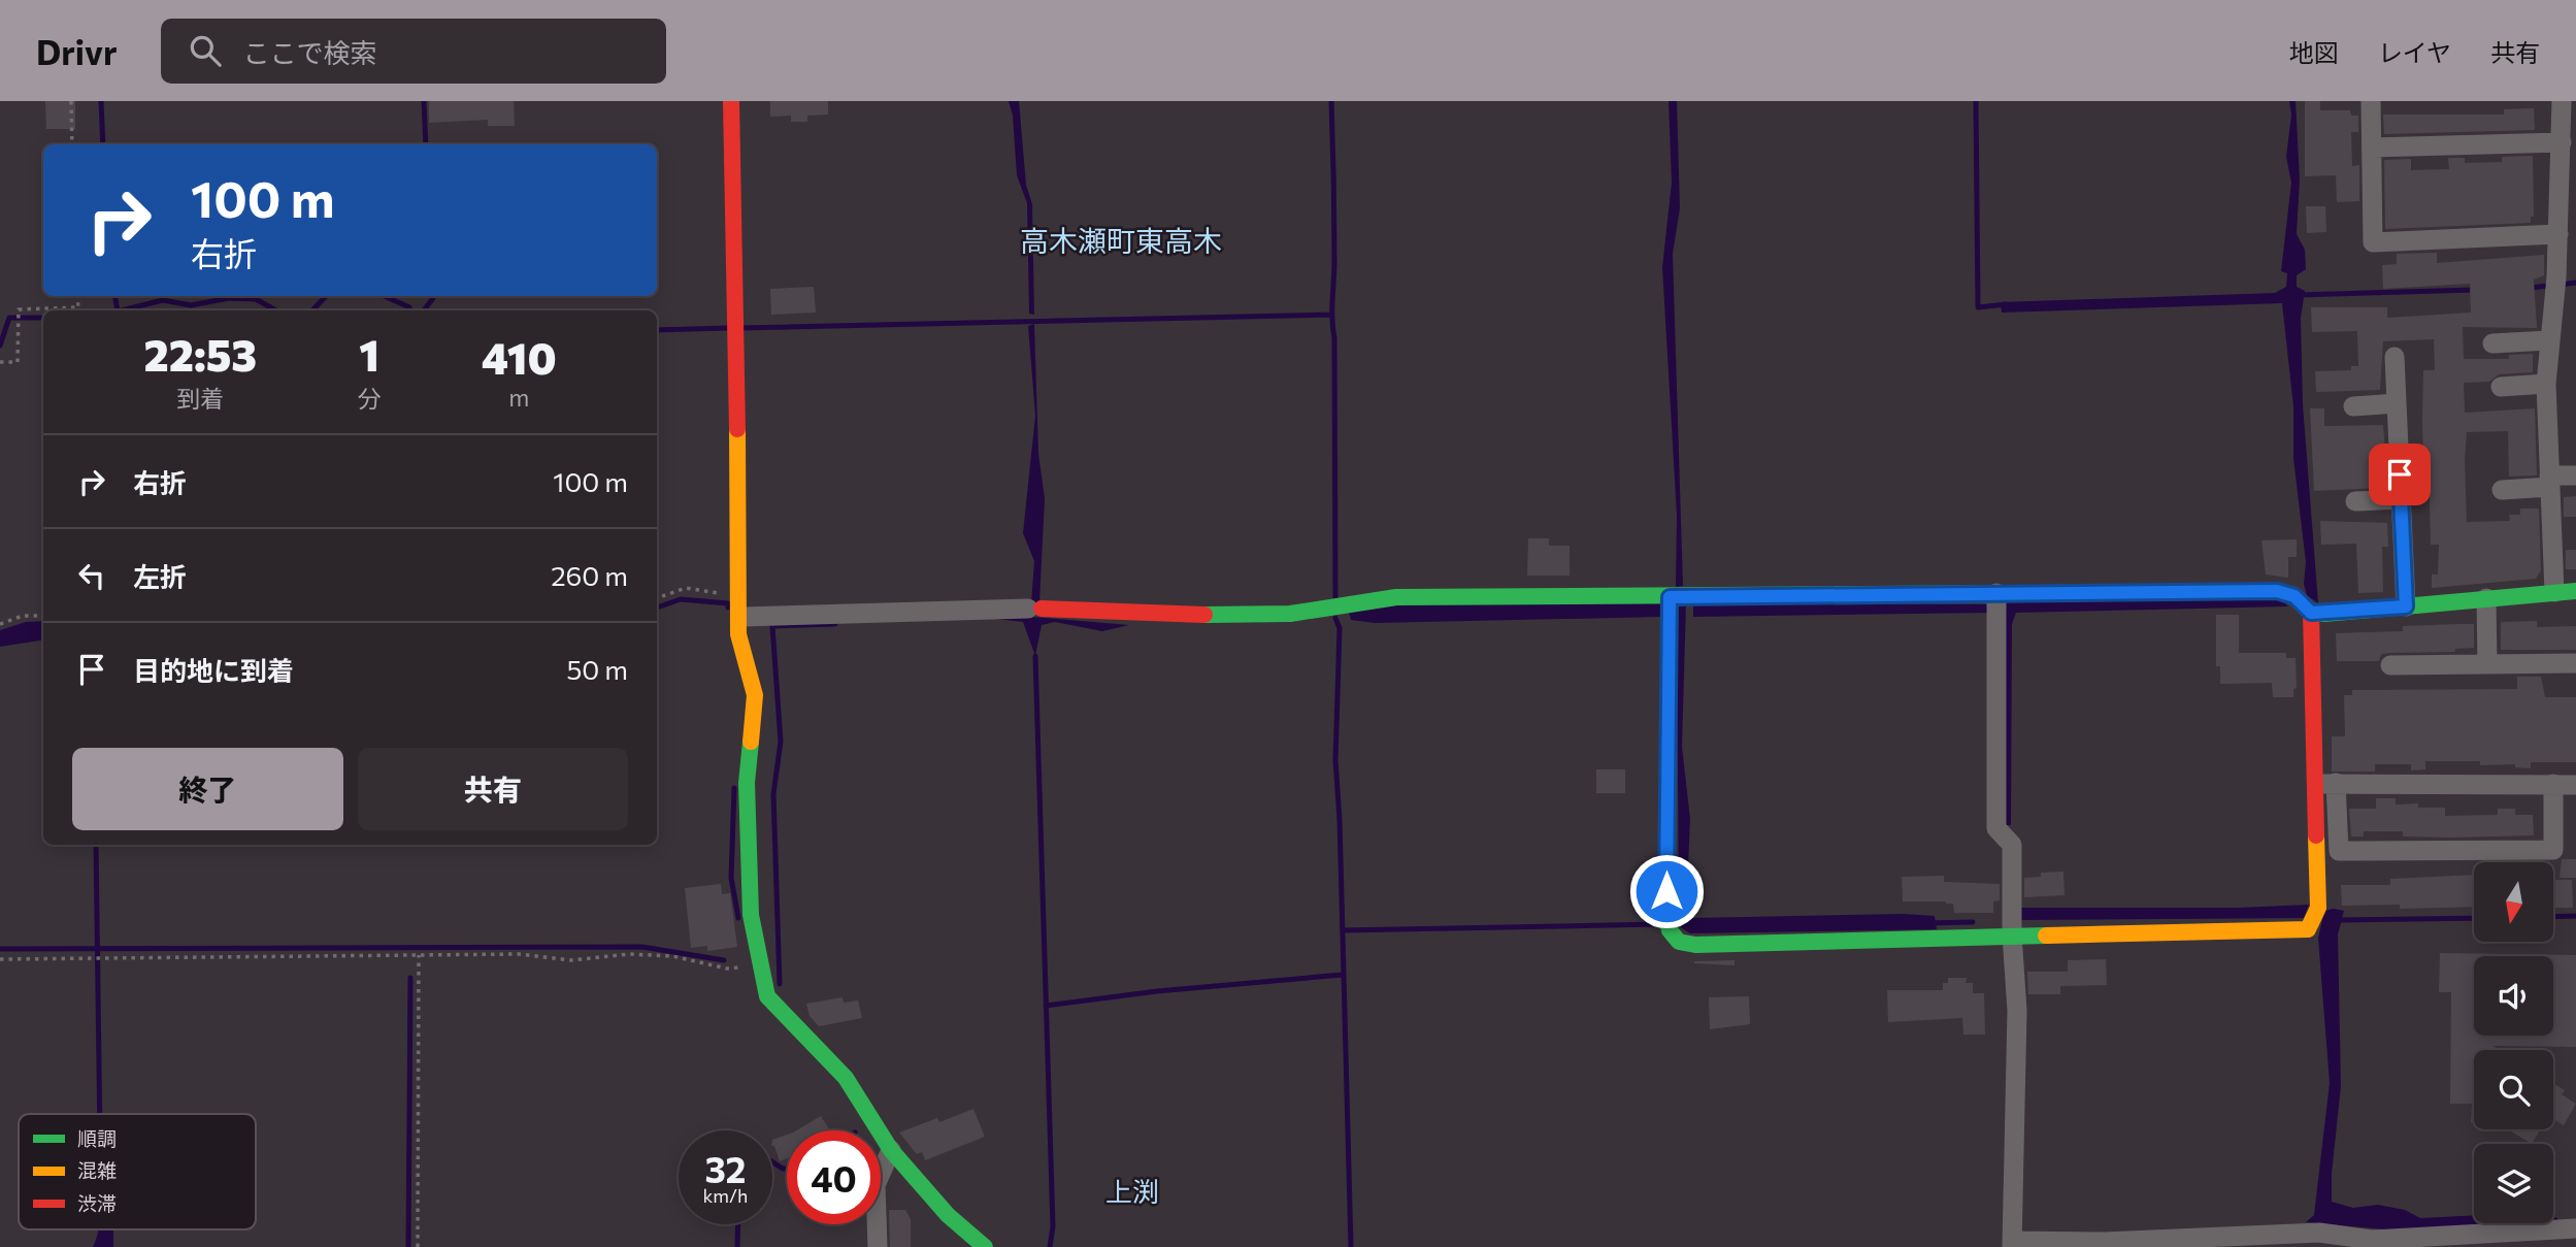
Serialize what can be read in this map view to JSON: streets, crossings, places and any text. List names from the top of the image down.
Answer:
{
  "districts": ["高木瀬町東高木", "上渕"],
  "legend": ["順調", "混雑", "渋滞"],
  "north": "bottom",
  "page": {
    "header": "Drivr",
    "search": "ここで検索",
    "nav": ["地図", "レイヤ", "共有"],
    "turn": ["100 m", "右折"],
    "eta": [
      "22:53",
      "到着",
      "1",
      "分",
      "410",
      "m"
    ],
    "list": [
      {
        "name": "右折",
        "value": "100 m"
      },
      {
        "name": "左折",
        "value": "260 m"
      },
      {
        "name": "目的地に到着",
        "value": "50 m"
      }
    ],
    "buttons": ["終了", "共有"],
    "speed": "32 km/h",
    "limit": "40"
  }
}
